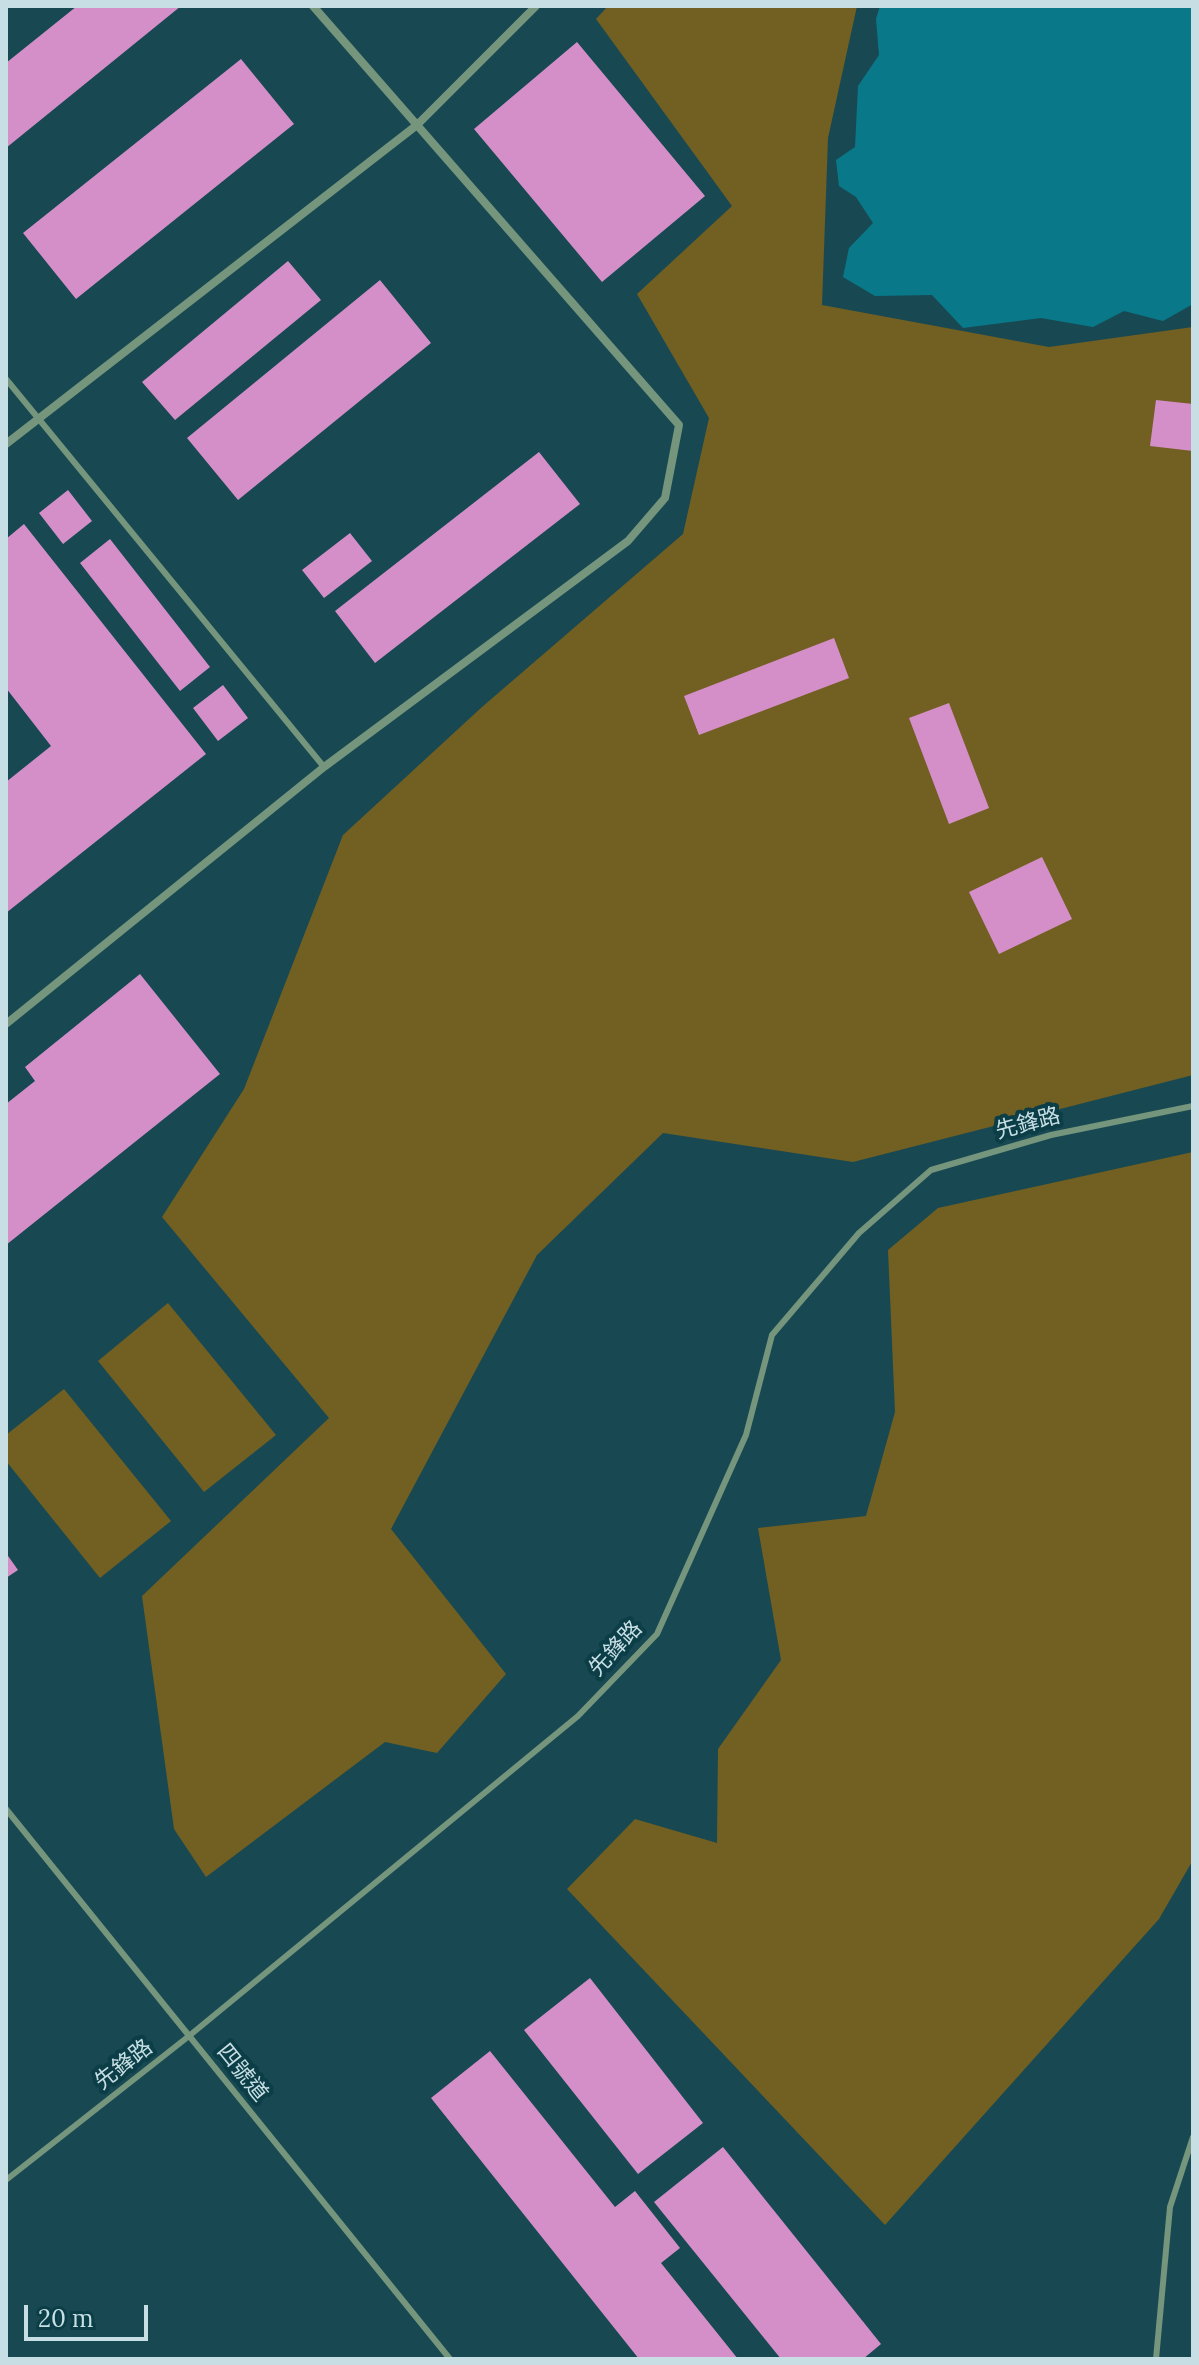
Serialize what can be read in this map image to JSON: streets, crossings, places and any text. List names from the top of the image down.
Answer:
{
  "streets": {
    "lane": ["先鋒路", "四號道"]
  },
  "crossings": [
    ["先鋒路", "四號道"]
  ],
  "scale_bar": "20 m"
}
